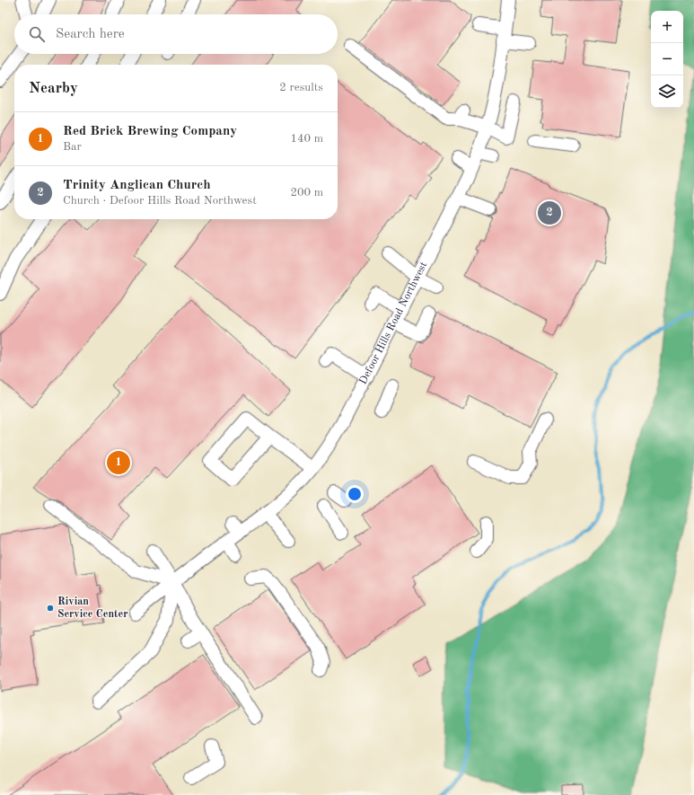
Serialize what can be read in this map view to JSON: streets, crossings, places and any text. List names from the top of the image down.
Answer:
{
  "streets": {
    "street": ["Defoor Hills Road Northwest"]
  },
  "places": ["Rivian Service Center"],
  "page": {
    "map_buttons": ["+", "−"],
    "search": "Search here",
    "heading": ["Nearby", "2 results"],
    "list": [
      {
        "mark": "1",
        "name": "Red Brick Brewing Company",
        "note": "Bar",
        "value": "140 m"
      },
      {
        "mark": "2",
        "name": "Trinity Anglican Church",
        "note": "Church · Defoor Hills Road Northwest",
        "value": "200 m"
      }
    ],
    "pins": ["2", "1"]
  }
}
